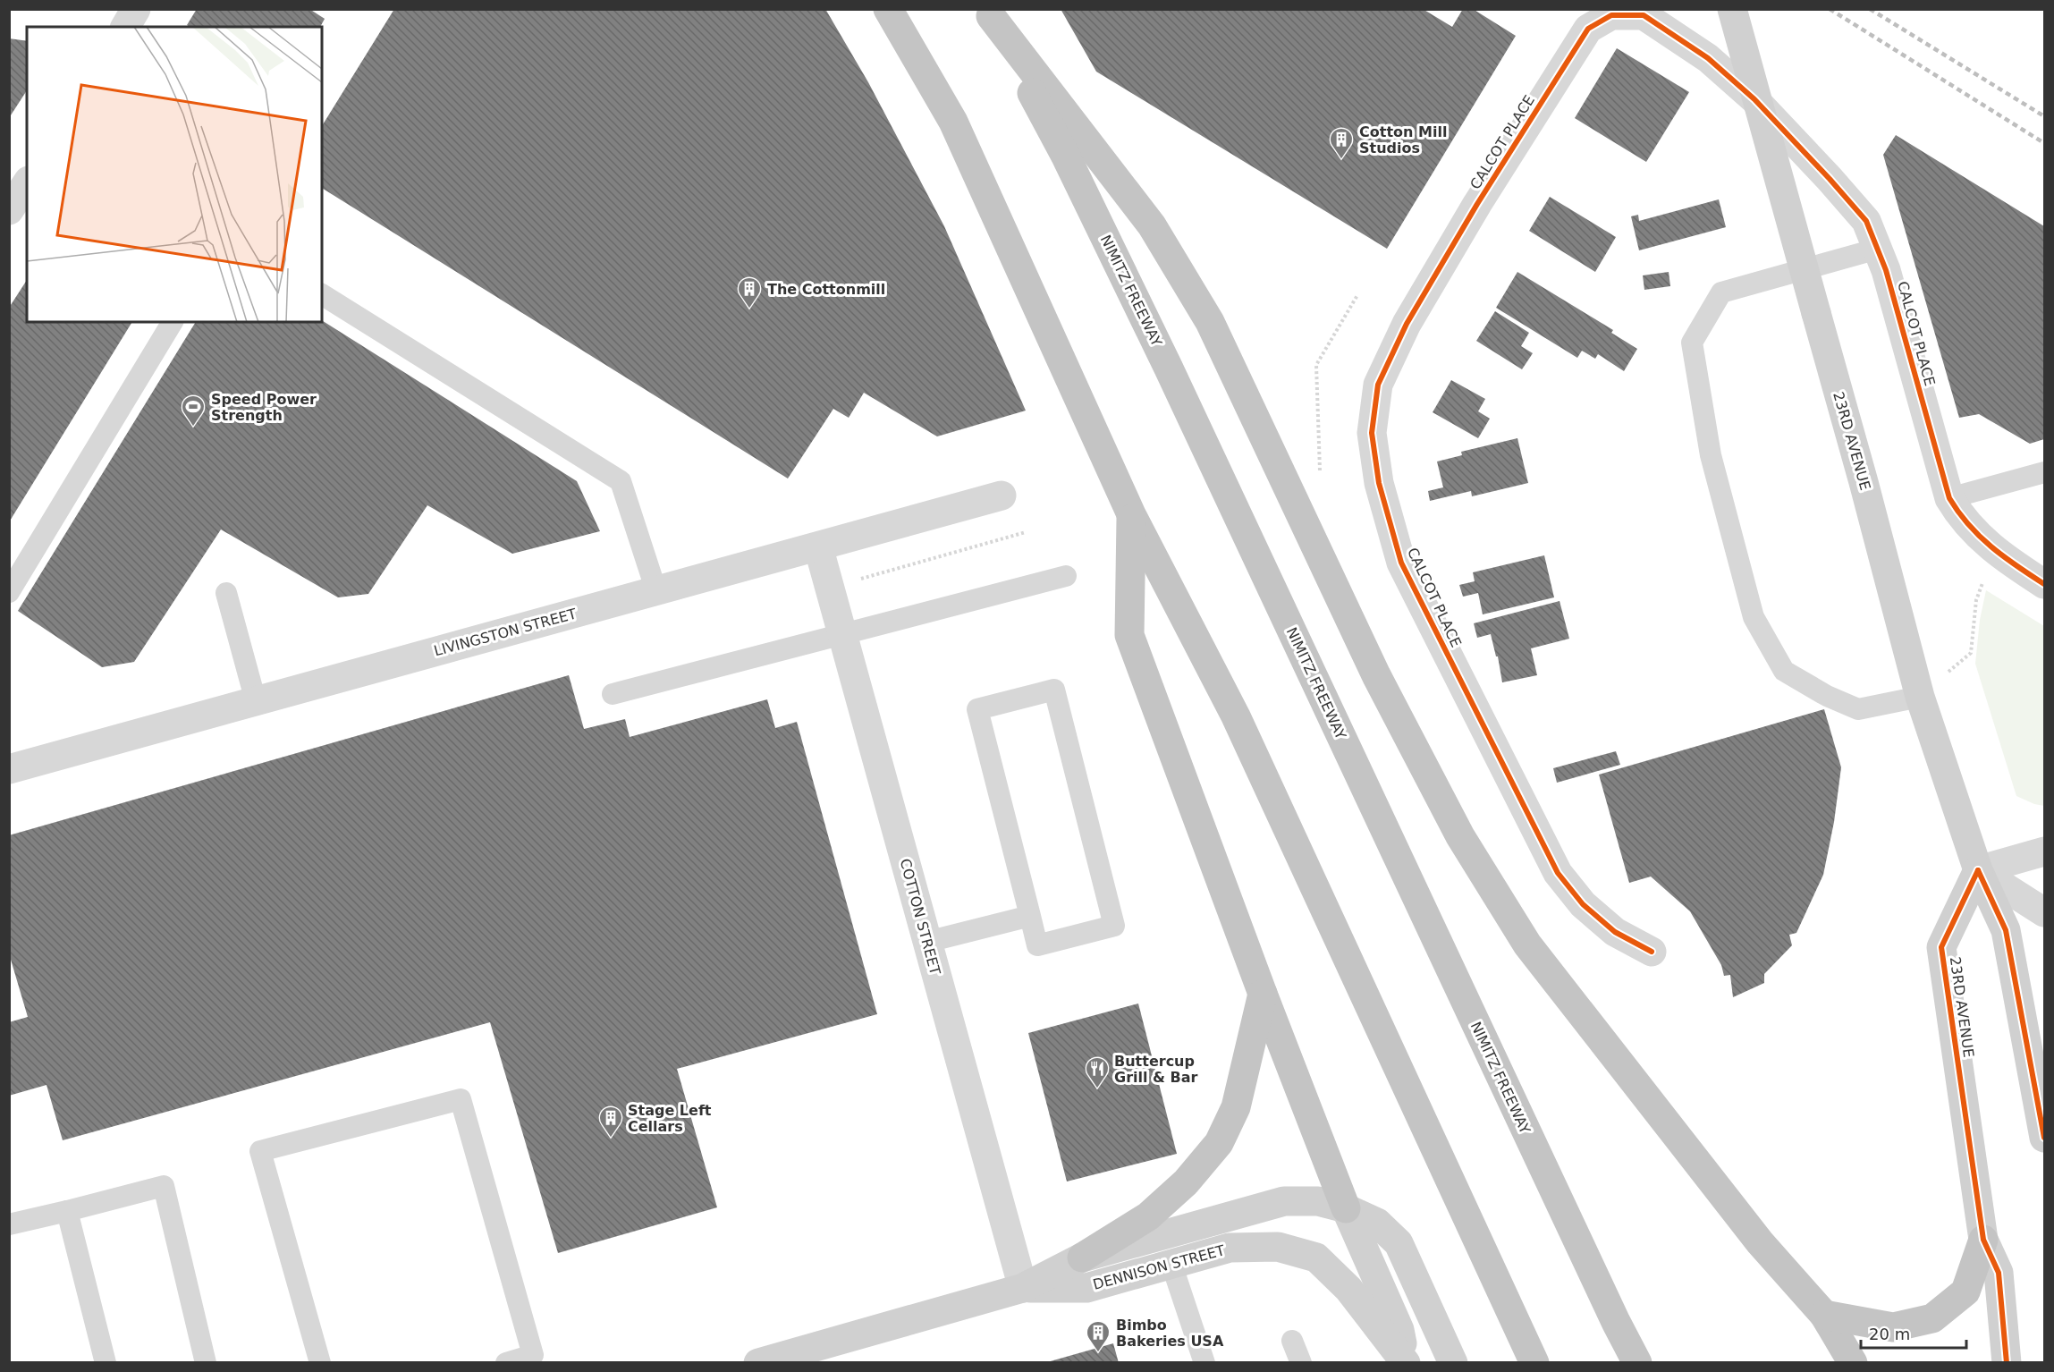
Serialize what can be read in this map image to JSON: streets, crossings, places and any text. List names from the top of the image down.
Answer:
{
  "streets": {
    "highway": ["NIMITZ FREEWAY"],
    "main road": ["23RD AVENUE", "DENNISON STREET"],
    "street": ["CALCOT PLACE", "LIVINGSTON STREET", "COTTON STREET"]
  },
  "crossings": [
    ["LIVINGSTON STREET", "COTTON STREET"],
    ["COTTON STREET", "DENNISON STREET"]
  ],
  "places": {
    "building": [
      "Cotton Mill Studios",
      "The Cottonmill",
      "Stage Left Cellars",
      "Bimbo Bakeries USA"
    ],
    "sports": ["Speed Power Strength"],
    "restaurant": ["Buttercup Grill & Bar"]
  },
  "scale_bar": "20 m"
}
